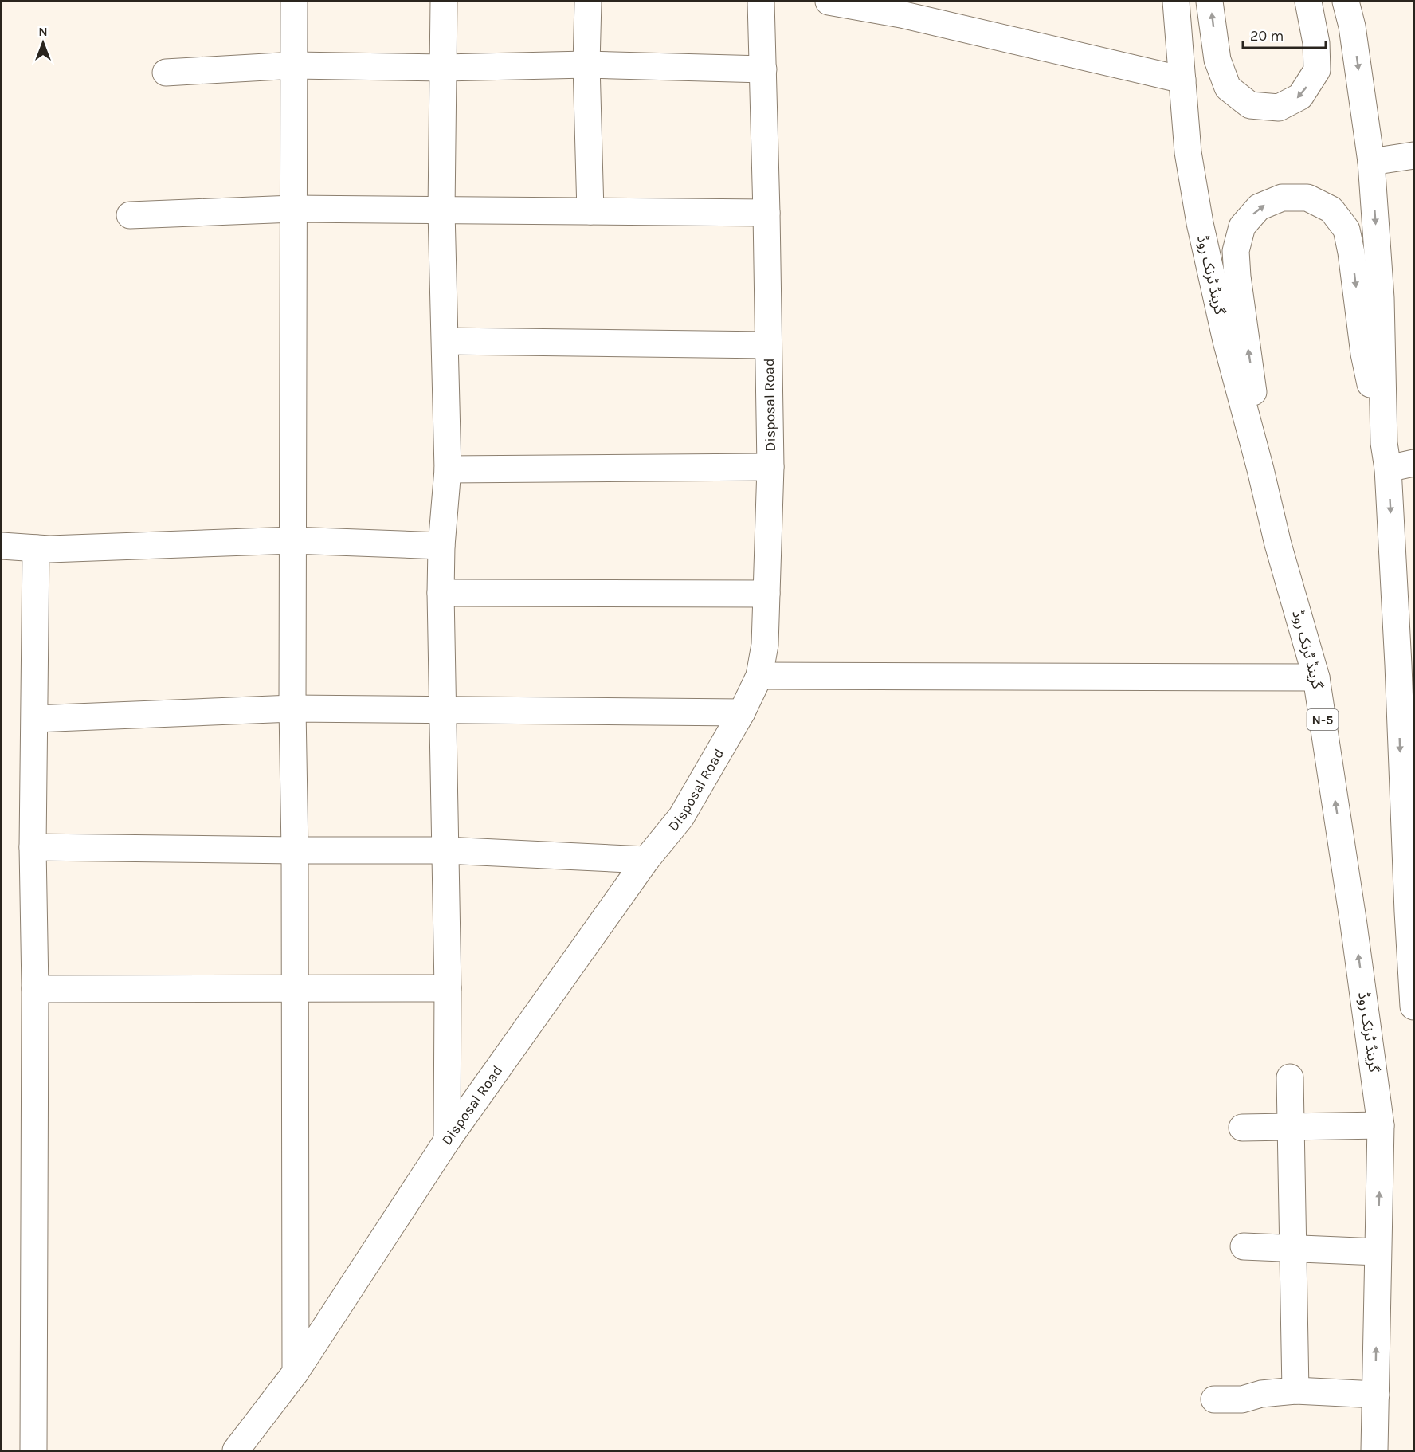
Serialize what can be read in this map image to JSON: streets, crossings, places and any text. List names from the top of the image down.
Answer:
{
  "streets": {
    "main road": ["گرینڈ ٹرنک روڈ", "Disposal Road", "N-5"]
  },
  "scale_bar": "20 m",
  "north": "top"
}
